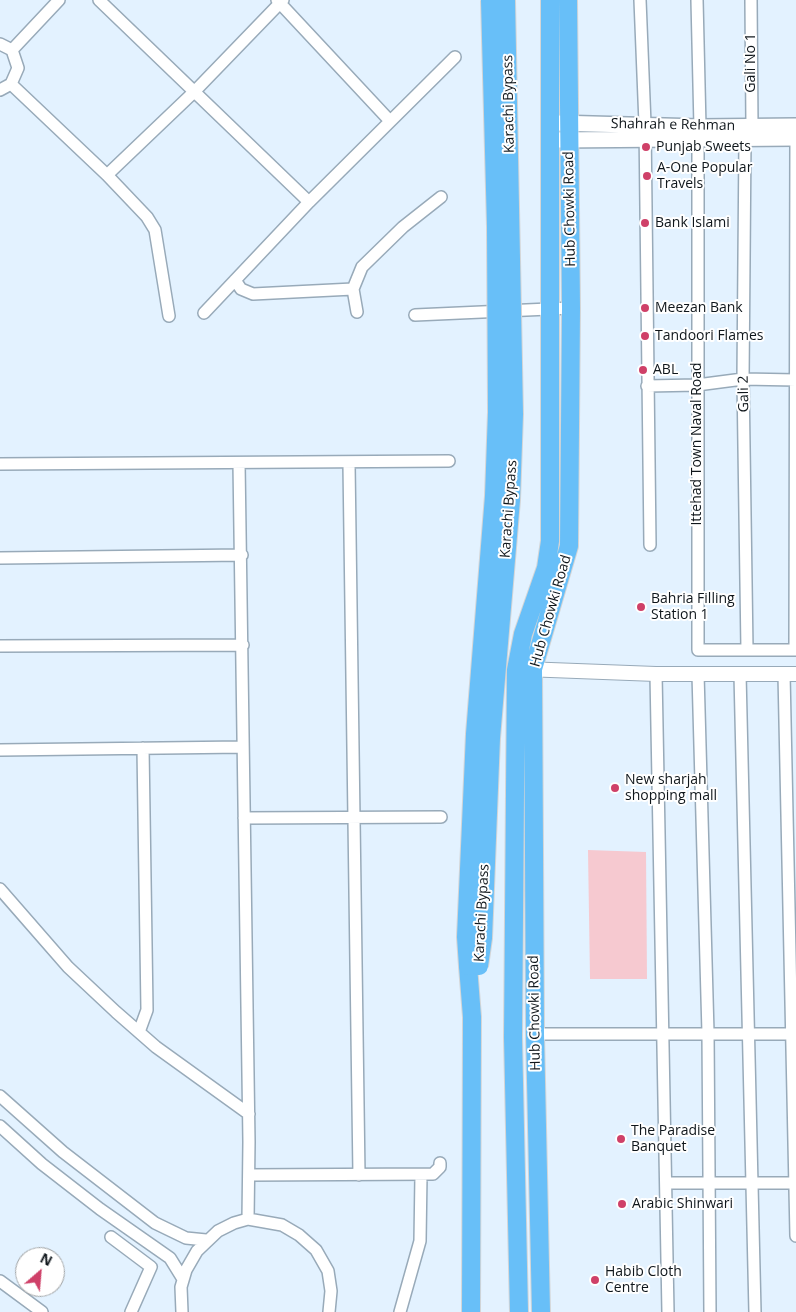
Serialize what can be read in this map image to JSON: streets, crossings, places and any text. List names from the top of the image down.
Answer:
{
  "streets": {
    "highway": ["Karachi Bypass", "Hub Chowki Road"],
    "main road": ["Shahrah e Rehman"],
    "street": ["Gali No 1", "Gali 2", "Ittehad Town Naval Road"]
  },
  "crossings": [
    ["Gali No 1", "Shahrah e Rehman"],
    ["Gali No 1", "Gali 2"],
    ["Shahrah e Rehman", "Hub Chowki Road"],
    ["Shahrah e Rehman", "Gali 2"],
    ["Shahrah e Rehman", "Ittehad Town Naval Road"],
    ["Gali 2", "Ittehad Town Naval Road"]
  ],
  "places": [
    "Punjab Sweets",
    "A-One Popular Travels",
    "Bank Islami",
    "Meezan Bank",
    "Tandoori Flames",
    "ABL",
    "Bahria Filling Station 1",
    "New sharjah shopping mall",
    "The Paradise Banquet",
    "Arabic Shinwari",
    "Habib Cloth Centre"
  ],
  "north": "top right"
}
